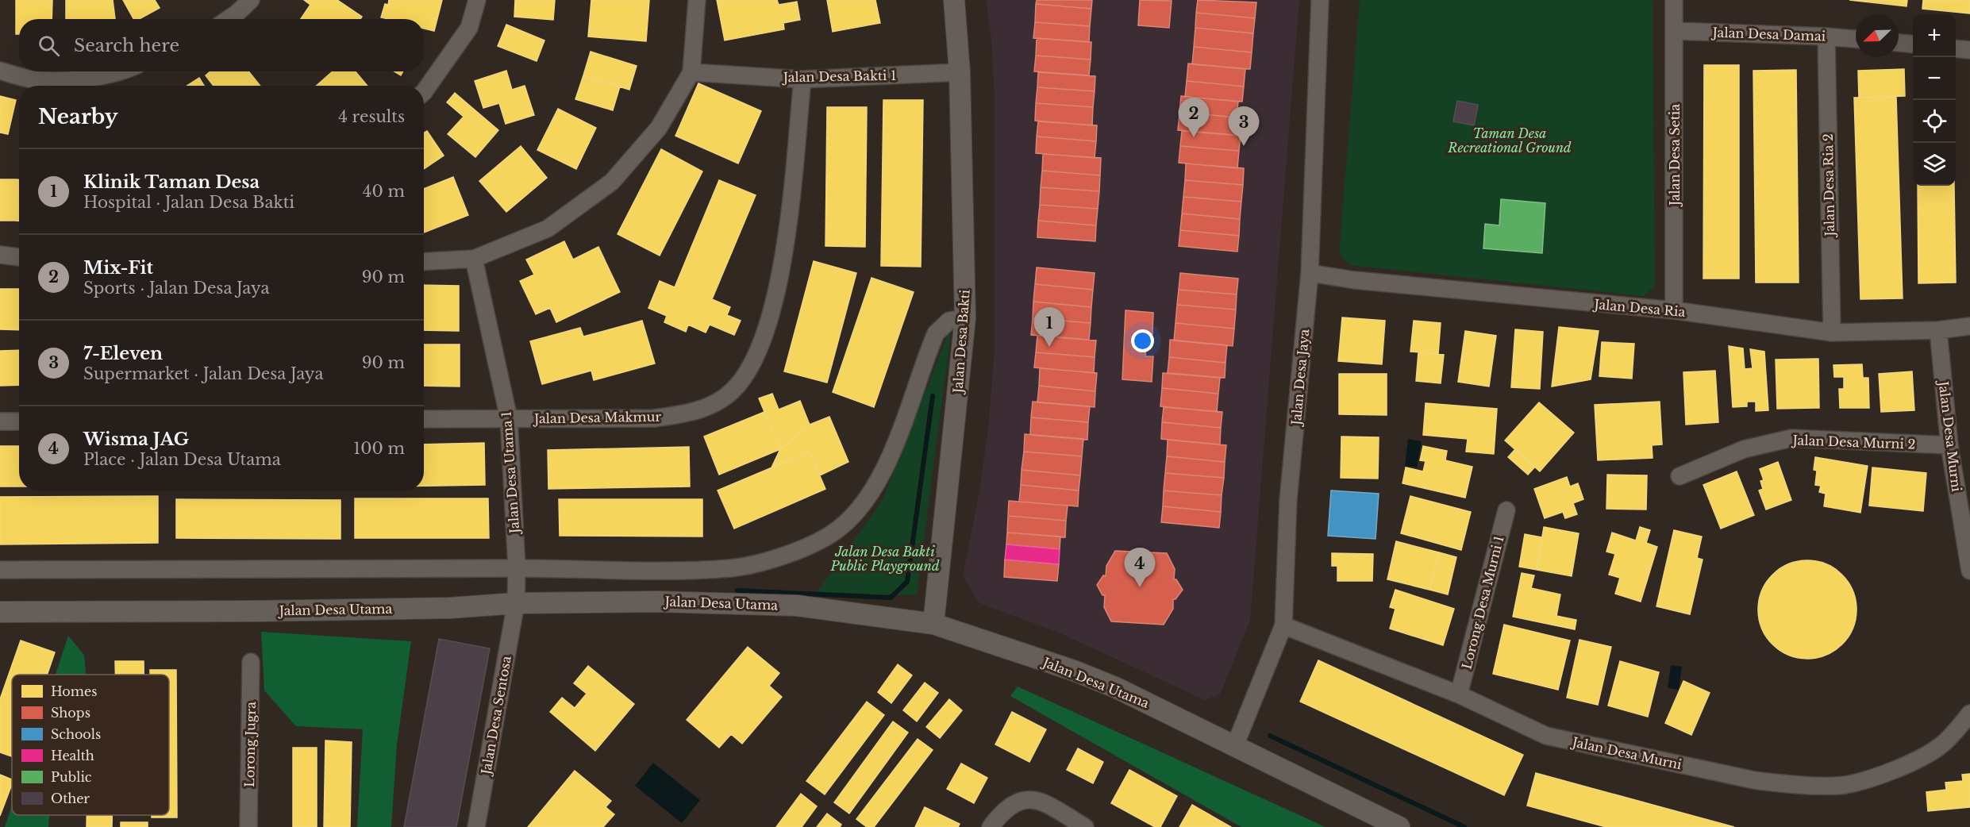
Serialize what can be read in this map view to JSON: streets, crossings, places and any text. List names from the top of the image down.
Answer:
{
  "streets": {
    "street": [
      "Jalan Desa Damai",
      "Jalan Desa Bakti 1",
      "Jalan Desa Setia",
      "Jalan Desa Ria 2",
      "Jalan Desa Ria",
      "Jalan Desa Bakti",
      "Jalan Desa Jaya",
      "Jalan Desa Makmur",
      "Jalan Desa Murni",
      "Jalan Desa Murni 2",
      "Jalan Desa Utama 1",
      "Lorong Desa Murni 1",
      "Jalan Desa Utama",
      "Jalan Desa Sentosa",
      "Lorong Jugra"
    ]
  },
  "crossings": [
    ["Jalan Desa Damai", "Jalan Desa Setia"],
    ["Jalan Desa Damai", "Jalan Desa Ria 2"],
    ["Jalan Desa Bakti 1", "Jalan Desa Bakti"],
    ["Jalan Desa Bakti 1", "Jalan Desa Makmur"],
    ["Jalan Desa Setia", "Jalan Desa Ria"],
    ["Jalan Desa Ria 2", "Jalan Desa Ria"],
    ["Jalan Desa Ria", "Jalan Desa Jaya"],
    ["Jalan Desa Ria", "Jalan Desa Murni"],
    ["Jalan Desa Bakti", "Jalan Desa Utama"],
    ["Jalan Desa Jaya", "Jalan Desa Murni"],
    ["Jalan Desa Jaya", "Jalan Desa Utama"],
    ["Jalan Desa Makmur", "Jalan Desa Utama 1"],
    ["Jalan Desa Murni", "Jalan Desa Murni 2"],
    ["Jalan Desa Murni", "Lorong Desa Murni 1"],
    ["Jalan Desa Utama 1", "Jalan Desa Utama"],
    ["Jalan Desa Utama 1", "Jalan Desa Sentosa"],
    ["Jalan Desa Utama", "Jalan Desa Sentosa"]
  ],
  "parks": ["Taman Desa Recreational Ground", "Jalan Desa Bakti Public Playground"],
  "legend": [
    "Homes",
    "Shops",
    "Schools",
    "Health",
    "Public",
    "Other"
  ],
  "north": "bottom left",
  "page": {
    "map_buttons": ["+", "−"],
    "search": "Search here",
    "heading": ["Nearby", "4 results"],
    "pins": [
      "2",
      "3",
      "1",
      "4"
    ],
    "list": [
      {
        "mark": "1",
        "name": "Klinik Taman Desa",
        "note": "Hospital · Jalan Desa Bakti",
        "value": "40 m"
      },
      {
        "mark": "2",
        "name": "Mix-Fit",
        "note": "Sports · Jalan Desa Jaya",
        "value": "90 m"
      },
      {
        "mark": "3",
        "name": "7-Eleven",
        "note": "Supermarket · Jalan Desa Jaya",
        "value": "90 m"
      },
      {
        "mark": "4",
        "name": "Wisma JAG",
        "note": "Place · Jalan Desa Utama",
        "value": "100 m"
      }
    ]
  }
}
